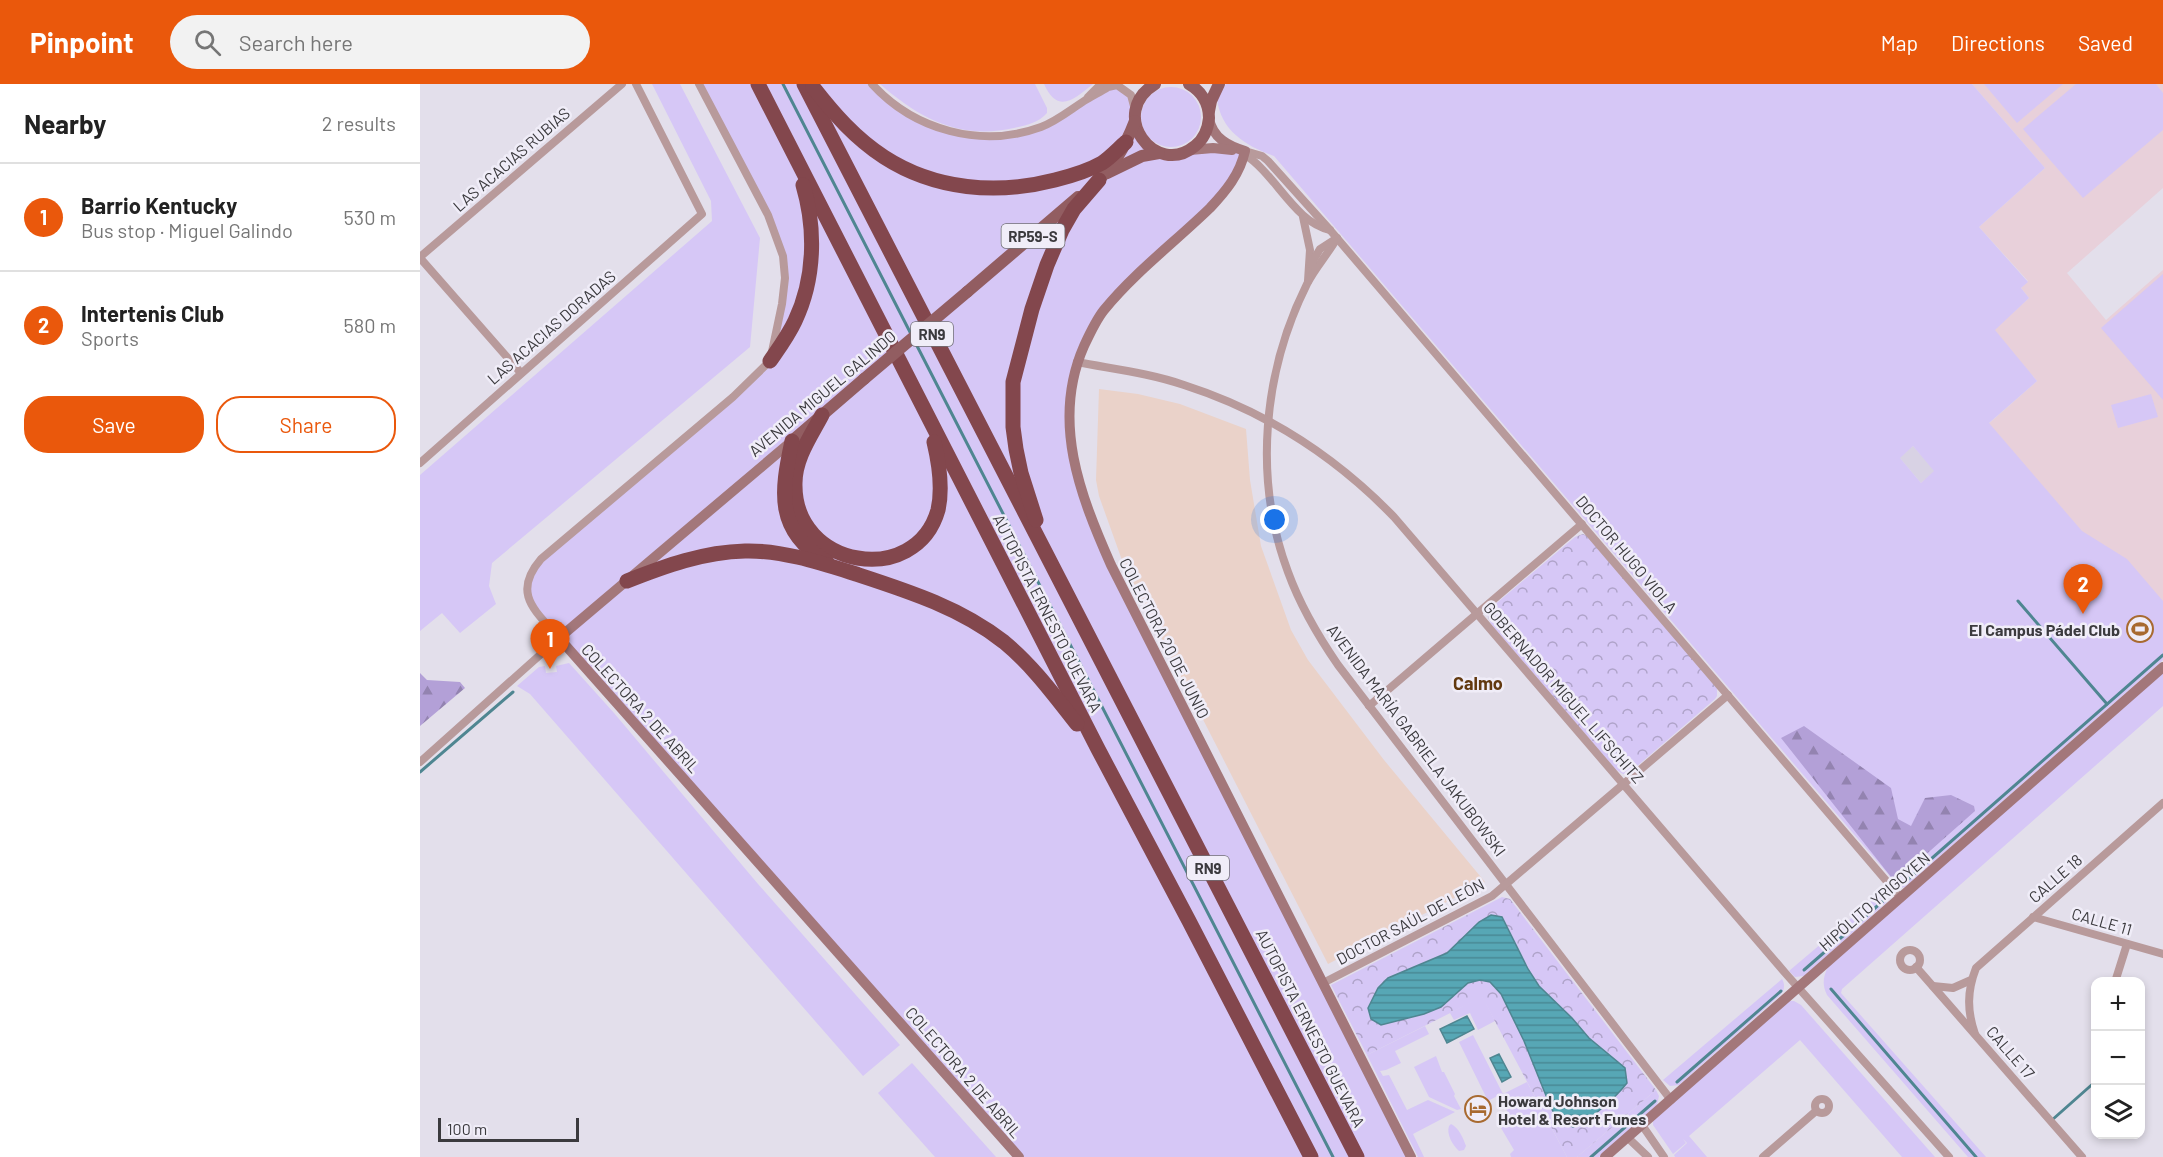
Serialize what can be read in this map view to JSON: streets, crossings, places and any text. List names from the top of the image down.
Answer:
{
  "streets": {
    "highway": ["RN9", "AUTOPISTA ERNESTO GUEVARA"],
    "main road": [
      "RP59-S",
      "AVENIDA MIGUEL GALINDO",
      "DOCTOR HUGO VIOLA",
      "COLECTORA 20 DE JUNIO",
      "COLECTORA 2 DE ABRIL",
      "HIPÓLITO YRIGOYEN"
    ],
    "street": [
      "LAS ACACIAS RUBIAS",
      "LAS ACACIAS DORADAS",
      "GOBERNADOR MIGUEL LIFSCHITZ",
      "AVENIDA MARÍA GABRIELA JAKUBOWSKI",
      "CALLE 18",
      "DOCTOR SAÚL DE LEÓN",
      "CALLE 11",
      "CALLE 17"
    ]
  },
  "crossings": [
    ["AVENIDA MIGUEL GALINDO", "DOCTOR HUGO VIOLA"],
    ["AVENIDA MIGUEL GALINDO", "COLECTORA 2 DE ABRIL"],
    ["DOCTOR HUGO VIOLA", "COLECTORA 20 DE JUNIO"],
    ["DOCTOR HUGO VIOLA", "AVENIDA MARÍA GABRIELA JAKUBOWSKI"],
    ["DOCTOR HUGO VIOLA", "HIPÓLITO YRIGOYEN"],
    ["DOCTOR HUGO VIOLA", "DOCTOR SAÚL DE LEÓN"],
    ["COLECTORA 20 DE JUNIO", "GOBERNADOR MIGUEL LIFSCHITZ"],
    ["COLECTORA 20 DE JUNIO", "DOCTOR SAÚL DE LEÓN"],
    ["GOBERNADOR MIGUEL LIFSCHITZ", "AVENIDA MARÍA GABRIELA JAKUBOWSKI"],
    ["GOBERNADOR MIGUEL LIFSCHITZ", "HIPÓLITO YRIGOYEN"],
    ["GOBERNADOR MIGUEL LIFSCHITZ", "DOCTOR SAÚL DE LEÓN"],
    ["AVENIDA MARÍA GABRIELA JAKUBOWSKI", "HIPÓLITO YRIGOYEN"],
    ["AVENIDA MARÍA GABRIELA JAKUBOWSKI", "DOCTOR SAÚL DE LEÓN"],
    ["CALLE 18", "CALLE 11"]
  ],
  "districts": ["Calmo"],
  "places": {
    "sports": ["El Campus Pádel Club"],
    "hotel": ["Howard Johnson Hotel & Resort Funes"]
  },
  "scale_bar": "100 m",
  "page": {
    "header": "Pinpoint",
    "search": "Search here",
    "nav": ["Map", "Directions", "Saved"],
    "heading": ["Nearby", "2 results"],
    "list": [
      {
        "mark": "1",
        "name": "Barrio Kentucky",
        "note": "Bus stop · Miguel Galindo",
        "value": "530 m"
      },
      {
        "mark": "2",
        "name": "Intertenis Club",
        "note": "Sports",
        "value": "580 m"
      }
    ],
    "buttons": ["Save", "Share"],
    "pins": ["2", "1"],
    "map_buttons": ["+", "−"],
    "scale": "100 m"
  }
}
